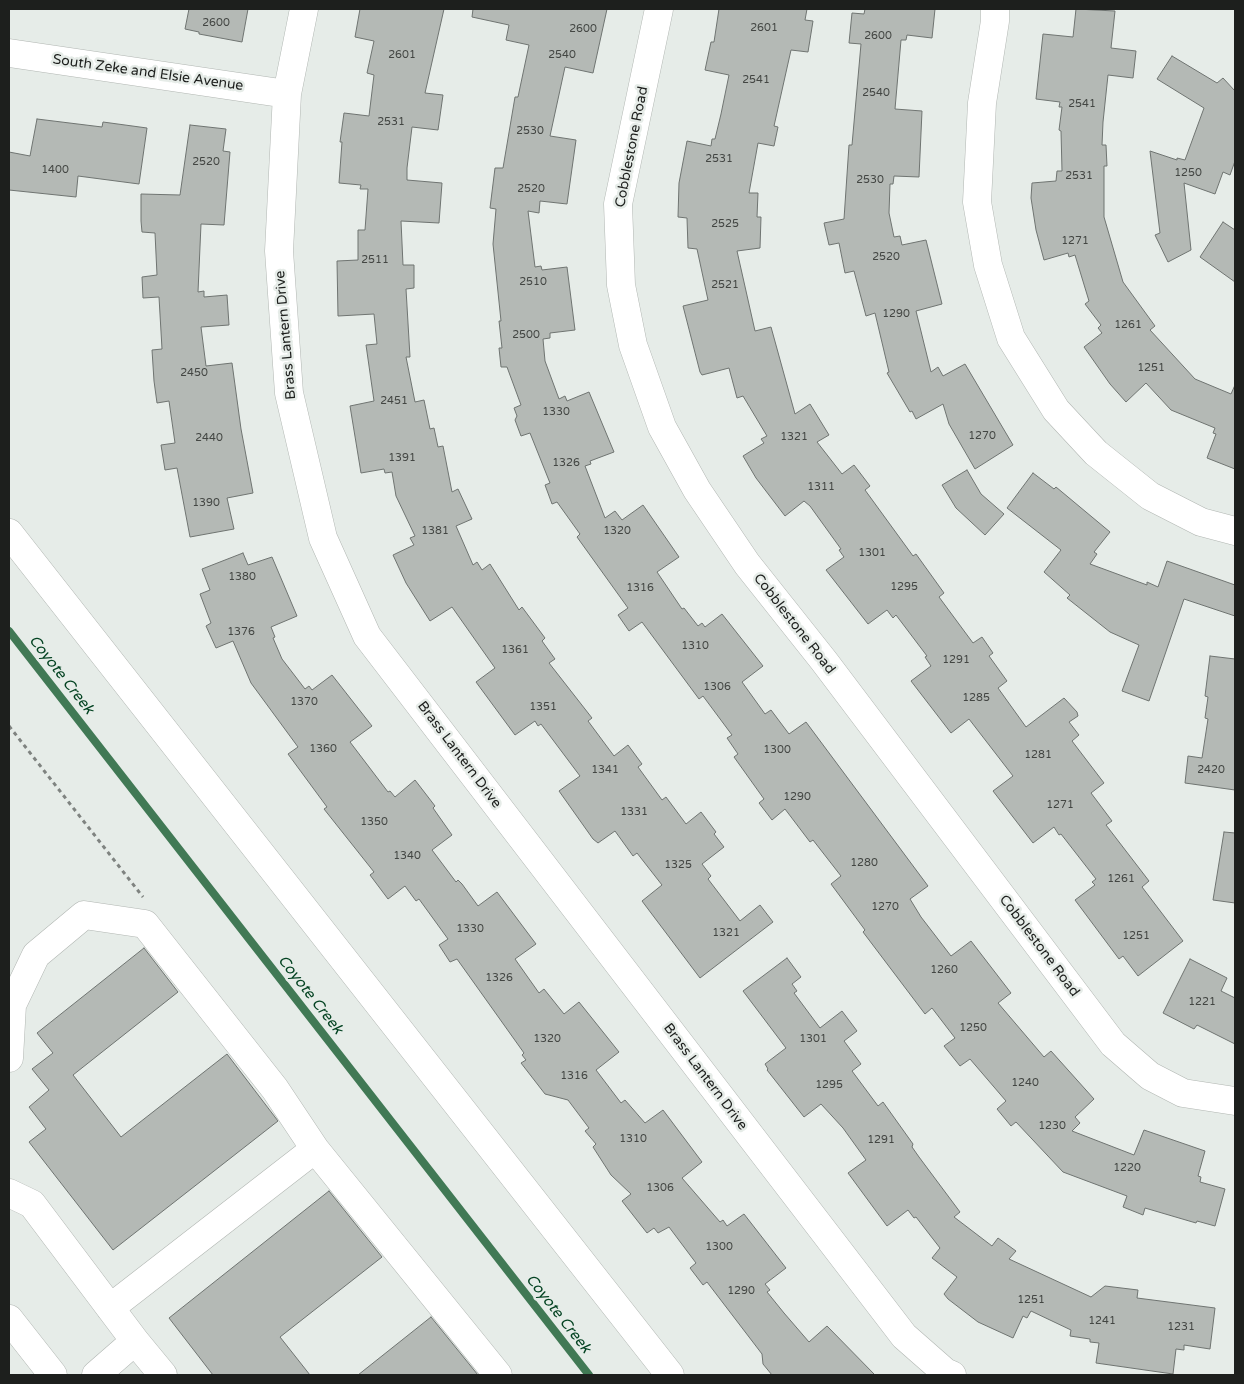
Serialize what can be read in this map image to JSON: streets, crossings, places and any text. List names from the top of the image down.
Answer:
{
  "streets": {
    "street": ["South Zeke and Elsie Avenue", "Cobblestone Road", "Brass Lantern Drive"]
  },
  "crossings": [
    ["South Zeke and Elsie Avenue", "Brass Lantern Drive"]
  ],
  "water": ["Coyote Creek"],
  "house_numbers": [
    "2600",
    "2601",
    "2600",
    "2600",
    "2601",
    "2540",
    "2541",
    "2540",
    "2541",
    "2531",
    "2530",
    "2531",
    "2520",
    "1400",
    "1250",
    "2531",
    "2530",
    "2520",
    "2525",
    "1271",
    "2520",
    "2511",
    "2510",
    "2521",
    "1290",
    "1261",
    "2500",
    "1251",
    "2450",
    "2451",
    "1330",
    "1270",
    "1321",
    "2440",
    "1391",
    "1326",
    "1311",
    "1390",
    "1381",
    "1320",
    "1301",
    "1380",
    "1295",
    "1316",
    "1376",
    "1310",
    "1361",
    "1291",
    "1306",
    "1285",
    "1370",
    "1351",
    "1360",
    "1300",
    "1281",
    "1341",
    "2420",
    "1290",
    "1271",
    "1331",
    "1350",
    "1340",
    "1280",
    "1325",
    "1261",
    "1270",
    "1330",
    "1321",
    "1251",
    "1260",
    "1326",
    "1221",
    "1250",
    "1320",
    "1301",
    "1316",
    "1240",
    "1295",
    "1230",
    "1310",
    "1291",
    "1220",
    "1306",
    "1300",
    "1290",
    "1251",
    "1241",
    "1231"
  ]
}
